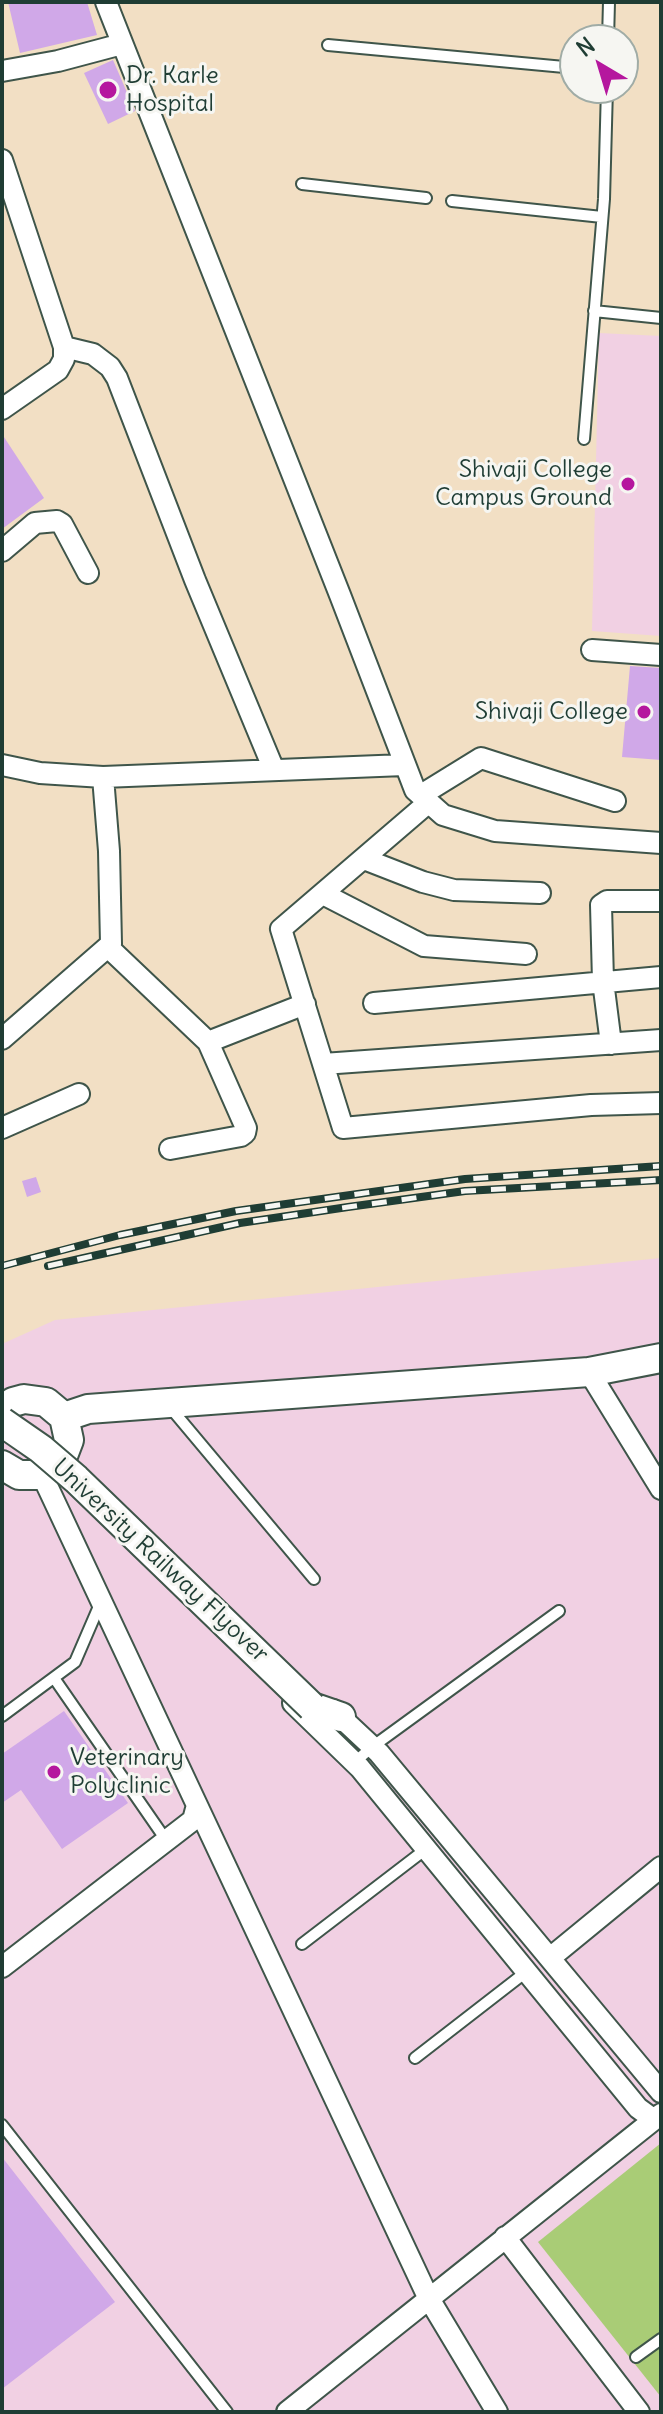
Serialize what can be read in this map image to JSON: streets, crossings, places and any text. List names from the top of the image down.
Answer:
{
  "streets": {
    "street": ["University Railway Flyover"]
  },
  "places": [
    "Dr. Karle Hospital",
    "Shivaji College Campus Ground",
    "Shivaji College",
    "Veterinary Polyclinic"
  ],
  "north": "top left"
}
